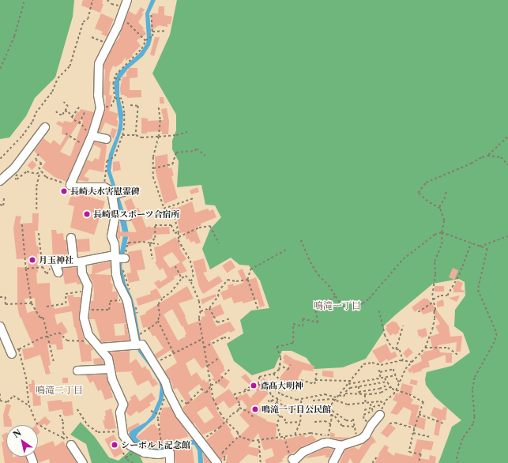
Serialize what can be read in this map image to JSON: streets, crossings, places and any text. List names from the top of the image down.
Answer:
{
  "districts": ["鳴滝一丁目", "鳴滝二丁目"],
  "places": [
    "長崎大水害慰霊碑",
    "長崎県スポーツ合宿所",
    "月玉神社",
    "鳶髙大明神",
    "鳴滝一丁目公民館",
    "シーボルト記念館"
  ],
  "north": "top left"
}
